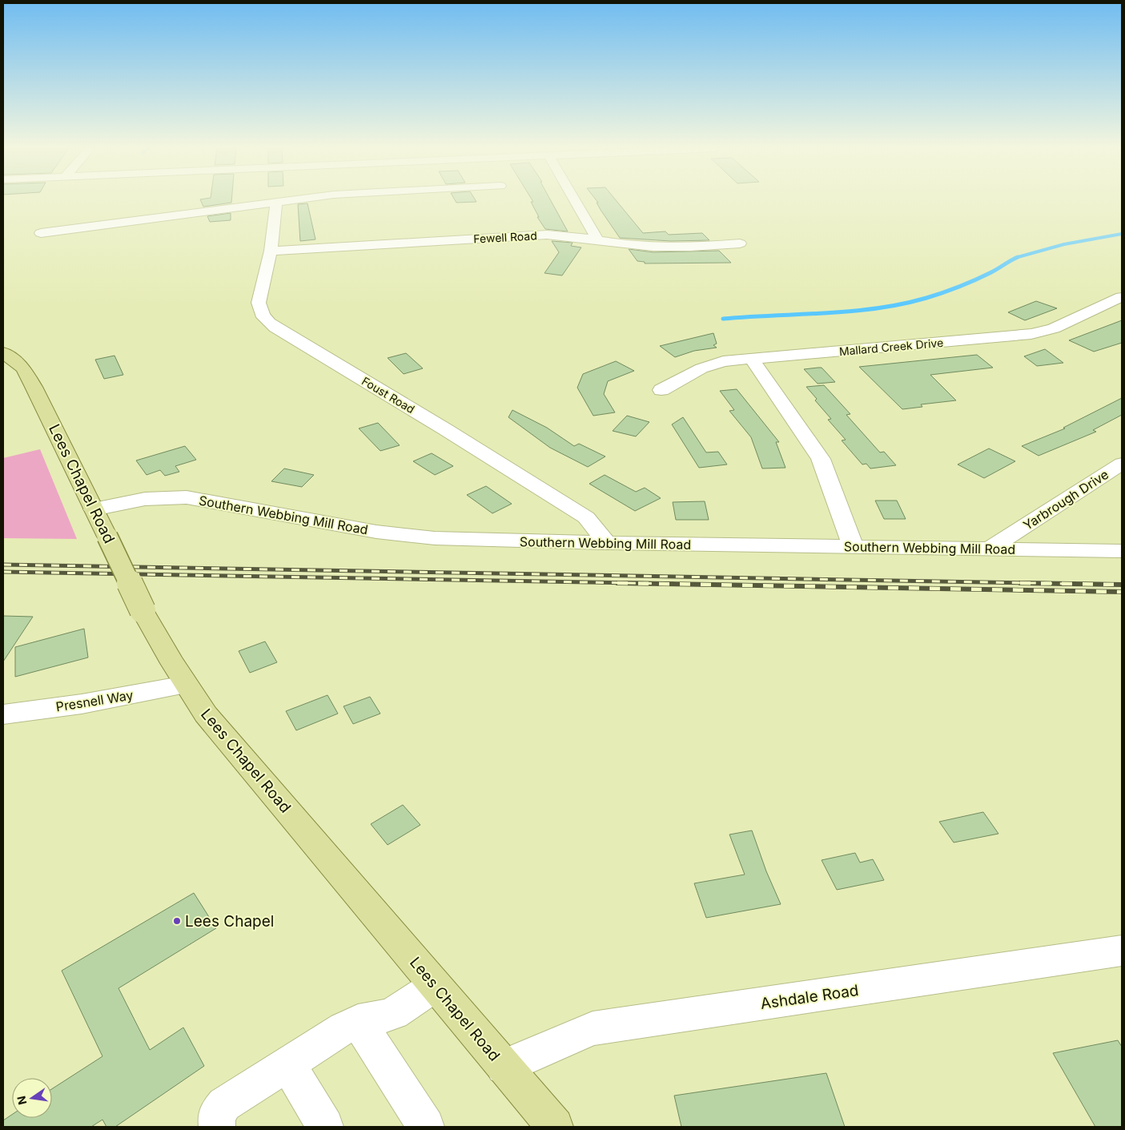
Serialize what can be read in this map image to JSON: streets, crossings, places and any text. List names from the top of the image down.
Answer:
{
  "streets": {
    "main road": ["Lees Chapel Road"],
    "street": [
      "Fewell Road",
      "Mallard Creek Drive",
      "Foust Road",
      "Yarbrough Drive",
      "Southern Webbing Mill Road",
      "Presnell Way",
      "Ashdale Road"
    ]
  },
  "crossings": [
    ["Fewell Road", "Foust Road"],
    ["Foust Road", "Southern Webbing Mill Road"],
    ["Lees Chapel Road", "Southern Webbing Mill Road"],
    ["Lees Chapel Road", "Presnell Way"],
    ["Lees Chapel Road", "Ashdale Road"],
    ["Yarbrough Drive", "Southern Webbing Mill Road"]
  ],
  "places": ["Lees Chapel"],
  "north": "left"
}
